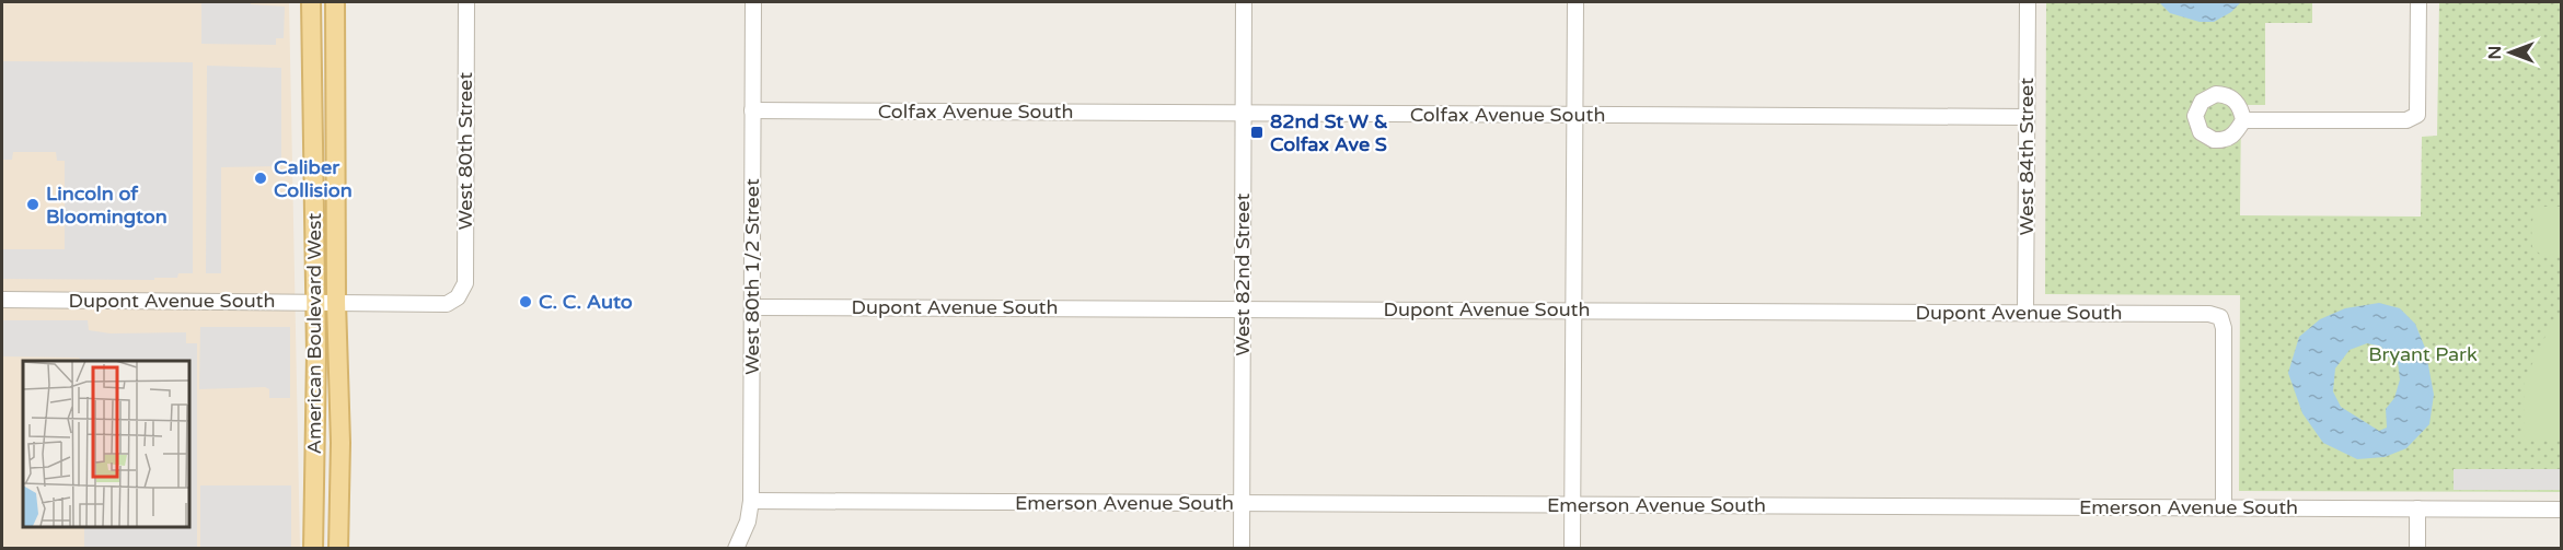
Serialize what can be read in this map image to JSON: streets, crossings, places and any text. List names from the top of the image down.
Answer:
{
  "streets": {
    "main road": ["American Boulevard West"],
    "street": [
      "Colfax Avenue South",
      "West 80th Street",
      "West 84th Street",
      "West 82nd Street",
      "West 80th 1/2 Street",
      "Dupont Avenue South",
      "Emerson Avenue South"
    ]
  },
  "crossings": [
    ["Colfax Avenue South", "West 84th Street"],
    ["Colfax Avenue South", "West 82nd Street"],
    ["Colfax Avenue South", "West 80th 1/2 Street"],
    ["West 80th Street", "Dupont Avenue South"],
    ["West 84th Street", "Dupont Avenue South"],
    ["West 82nd Street", "Dupont Avenue South"],
    ["West 82nd Street", "Emerson Avenue South"],
    ["West 80th 1/2 Street", "Dupont Avenue South"],
    ["West 80th 1/2 Street", "Emerson Avenue South"],
    ["Dupont Avenue South", "American Boulevard West"],
    ["Dupont Avenue South", "Emerson Avenue South"]
  ],
  "parks": ["Bryant Park"],
  "places": {
    "transit": ["82nd St W & Colfax Ave S"],
    "other": ["Caliber Collision", "Lincoln of Bloomington", "C. C. Auto"]
  },
  "north": "left"
}
